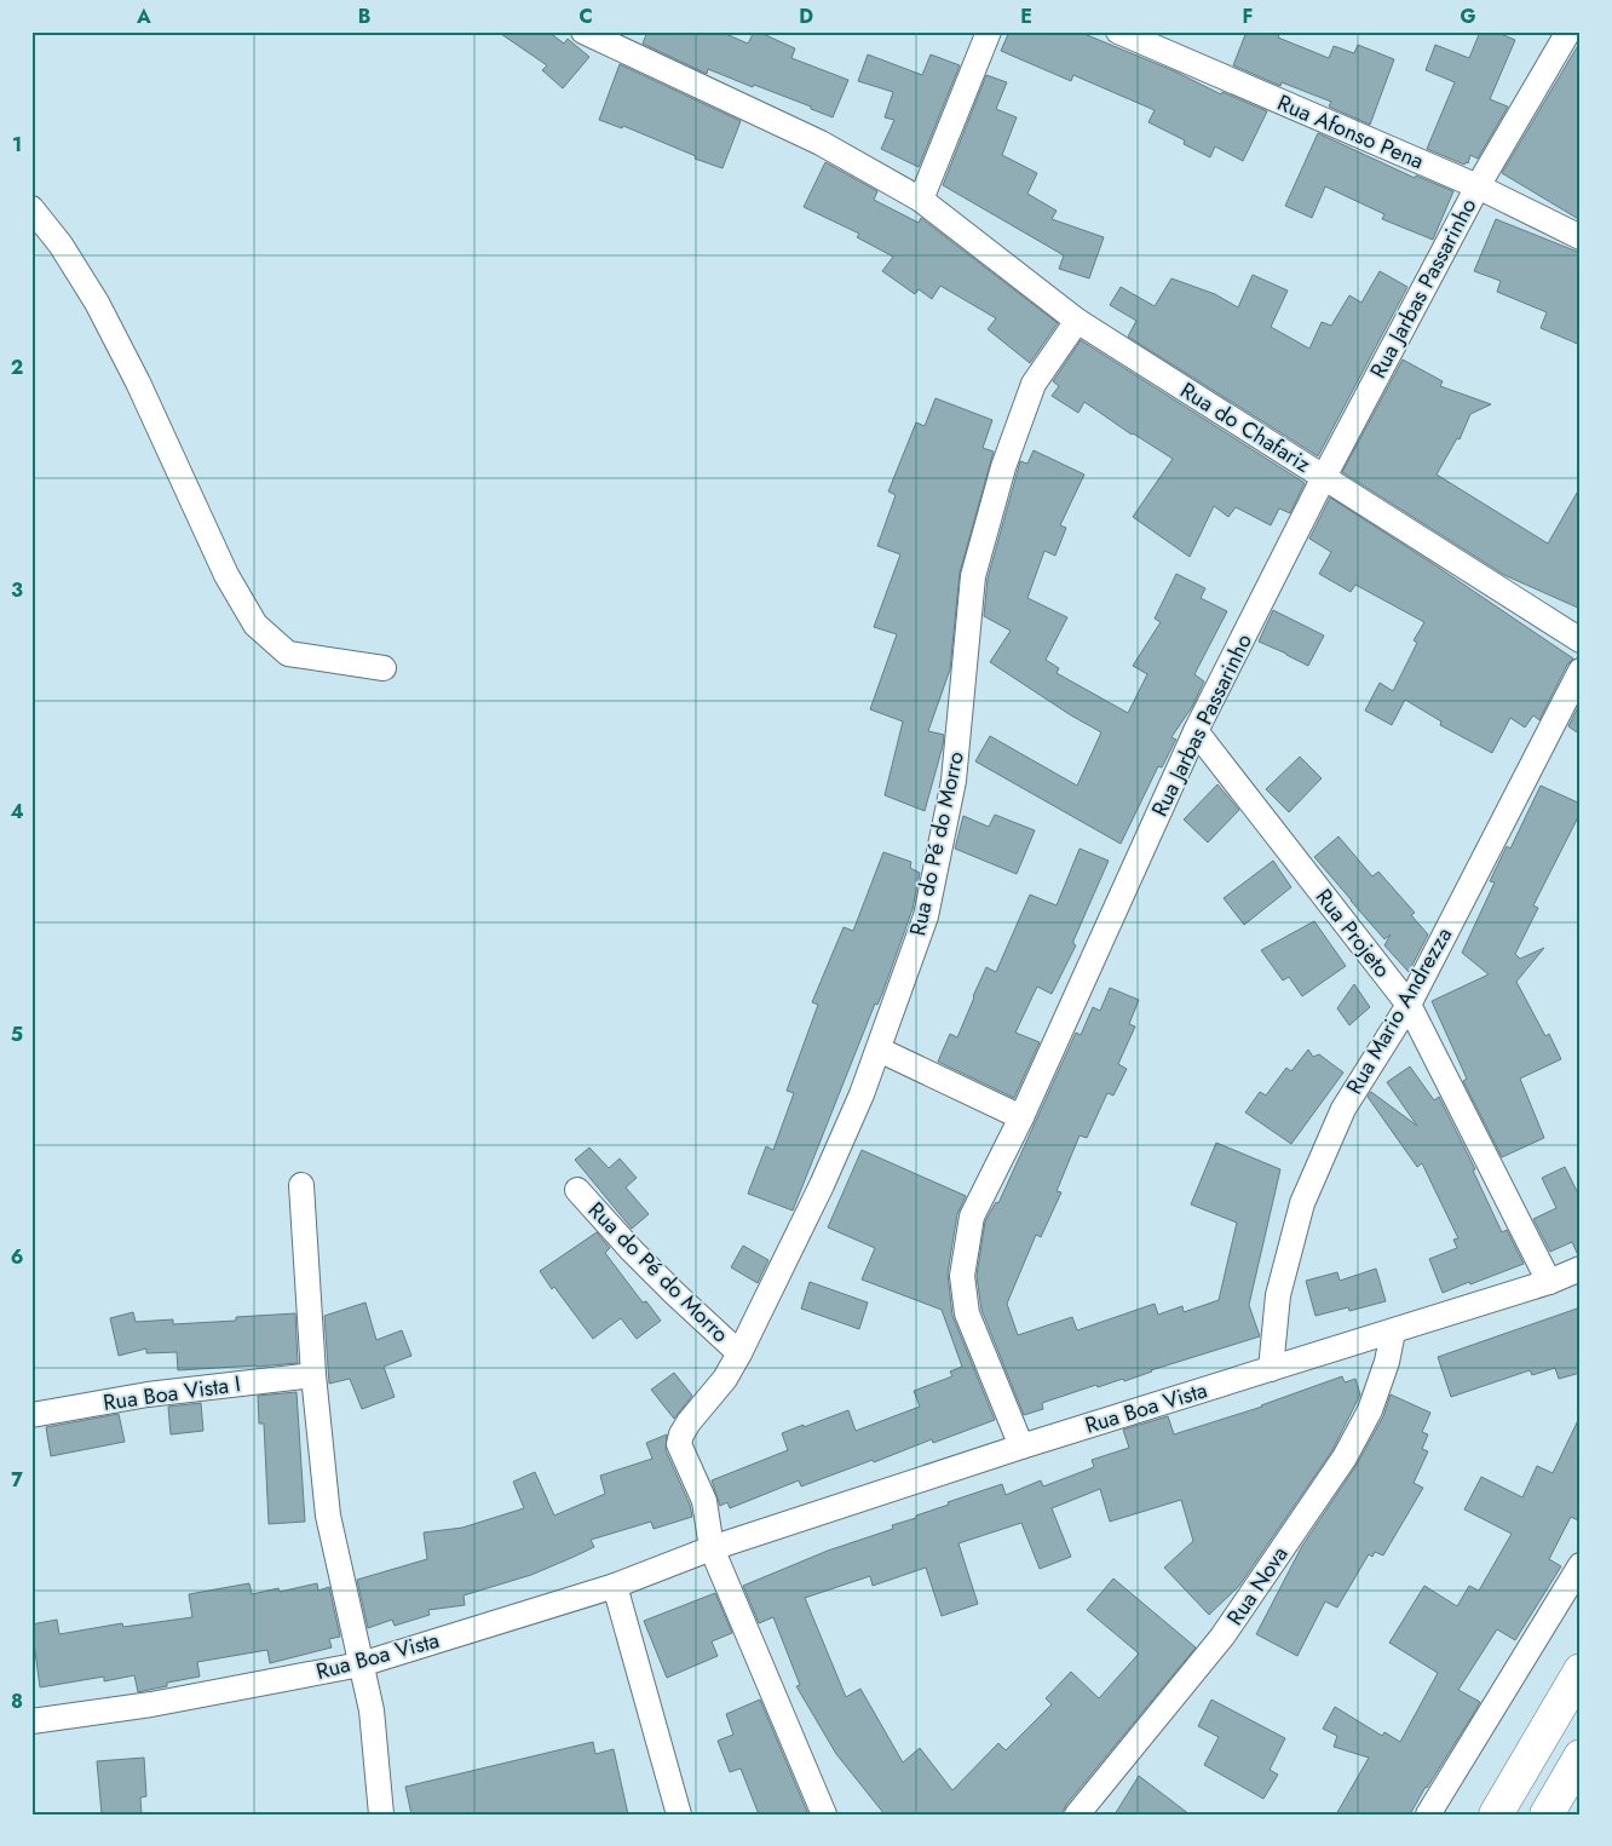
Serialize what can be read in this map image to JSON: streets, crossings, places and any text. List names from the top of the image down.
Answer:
{
  "streets": {
    "street": [
      "Rua Afonso Pena",
      "Rua Jarbas Passarinho",
      "Rua do Chafariz",
      "Rua do Pé do Morro",
      "Rua Projeto",
      "Rua Mario Andrezza",
      "Rua Boa Vista I",
      "Rua Boa Vista",
      "Rua Nova"
    ]
  },
  "crossings": [
    ["Rua Afonso Pena", "Rua Jarbas Passarinho"],
    ["Rua Jarbas Passarinho", "Rua do Chafariz"],
    ["Rua Jarbas Passarinho", "Rua Projeto"],
    ["Rua Jarbas Passarinho", "Rua Boa Vista"],
    ["Rua do Chafariz", "Rua do Pé do Morro"],
    ["Rua do Pé do Morro", "Rua Boa Vista"],
    ["Rua Projeto", "Rua Mario Andrezza"],
    ["Rua Projeto", "Rua Boa Vista"],
    ["Rua Mario Andrezza", "Rua Boa Vista"],
    ["Rua Boa Vista", "Rua Nova"]
  ],
  "grid": {
    "columns": [
      "A",
      "B",
      "C",
      "D",
      "E",
      "F",
      "G"
    ],
    "rows": [
      "1",
      "2",
      "3",
      "4",
      "5",
      "6",
      "7",
      "8"
    ]
  }
}
